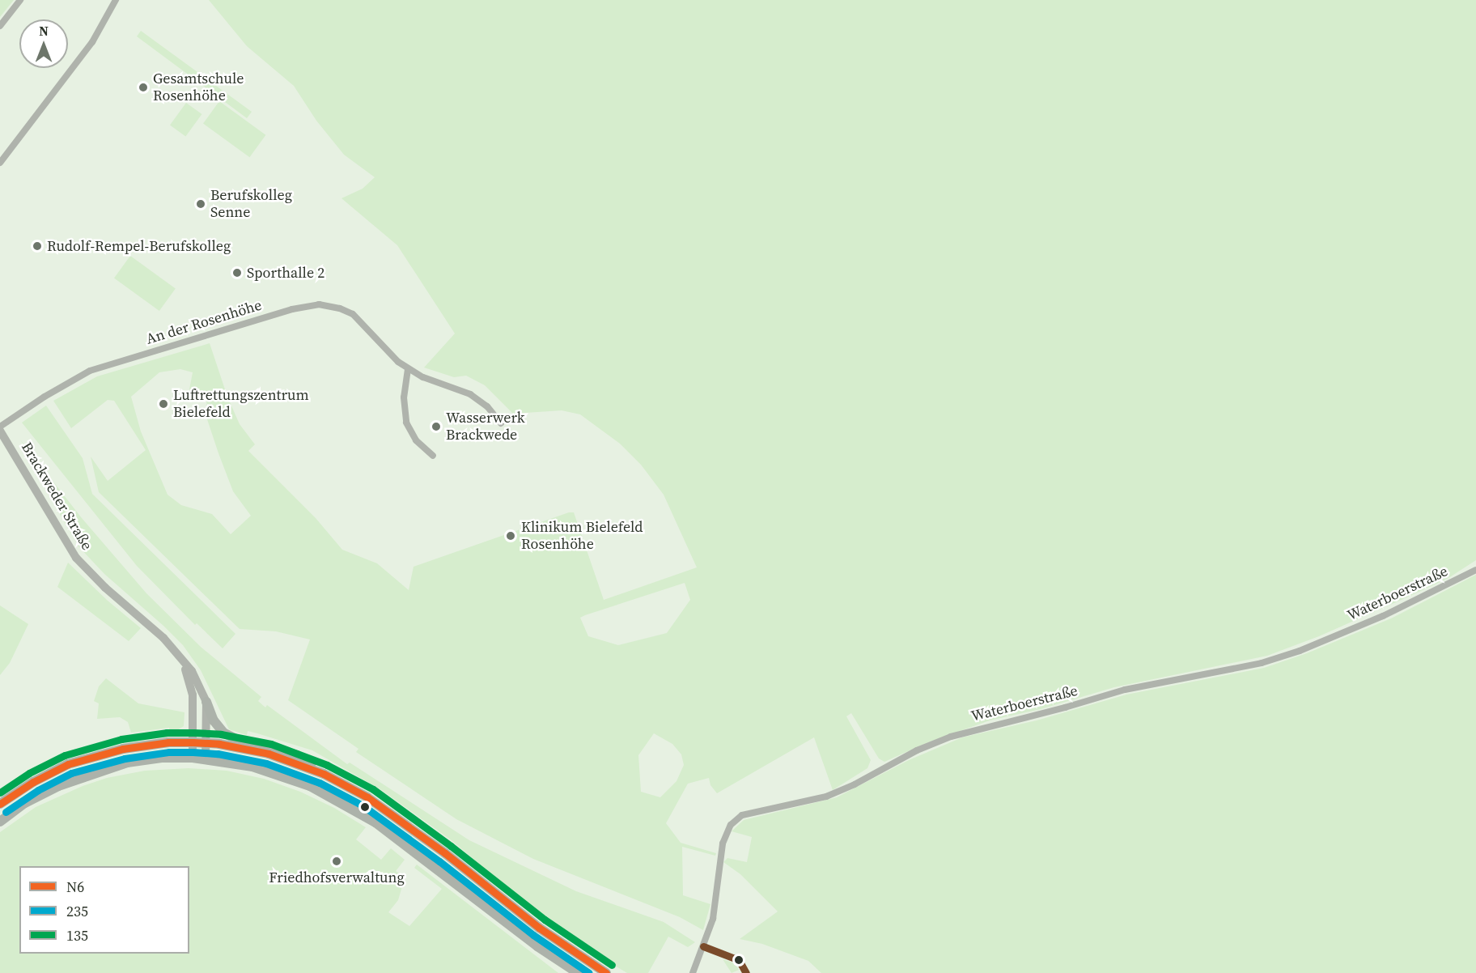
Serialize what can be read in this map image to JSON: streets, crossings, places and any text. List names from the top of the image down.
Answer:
{
  "streets": {
    "street": ["An der Rosenhöhe", "Brackweder Straße", "Waterboerstraße"]
  },
  "crossings": [
    ["An der Rosenhöhe", "Brackweder Straße"]
  ],
  "places": [
    "Gesamtschule Rosenhöhe",
    "Berufskolleg Senne",
    "Rudolf-Rempel-Berufskolleg",
    "Sporthalle 2",
    "Luftrettungszentrum Bielefeld",
    "Wasserwerk Brackwede",
    "Klinikum Bielefeld Rosenhöhe",
    "Friedhofsverwaltung"
  ],
  "lines": ["transit line 135", "transit line N6", "transit line 235"],
  "legend": ["N6", "235", "135"],
  "north": "top"
}
